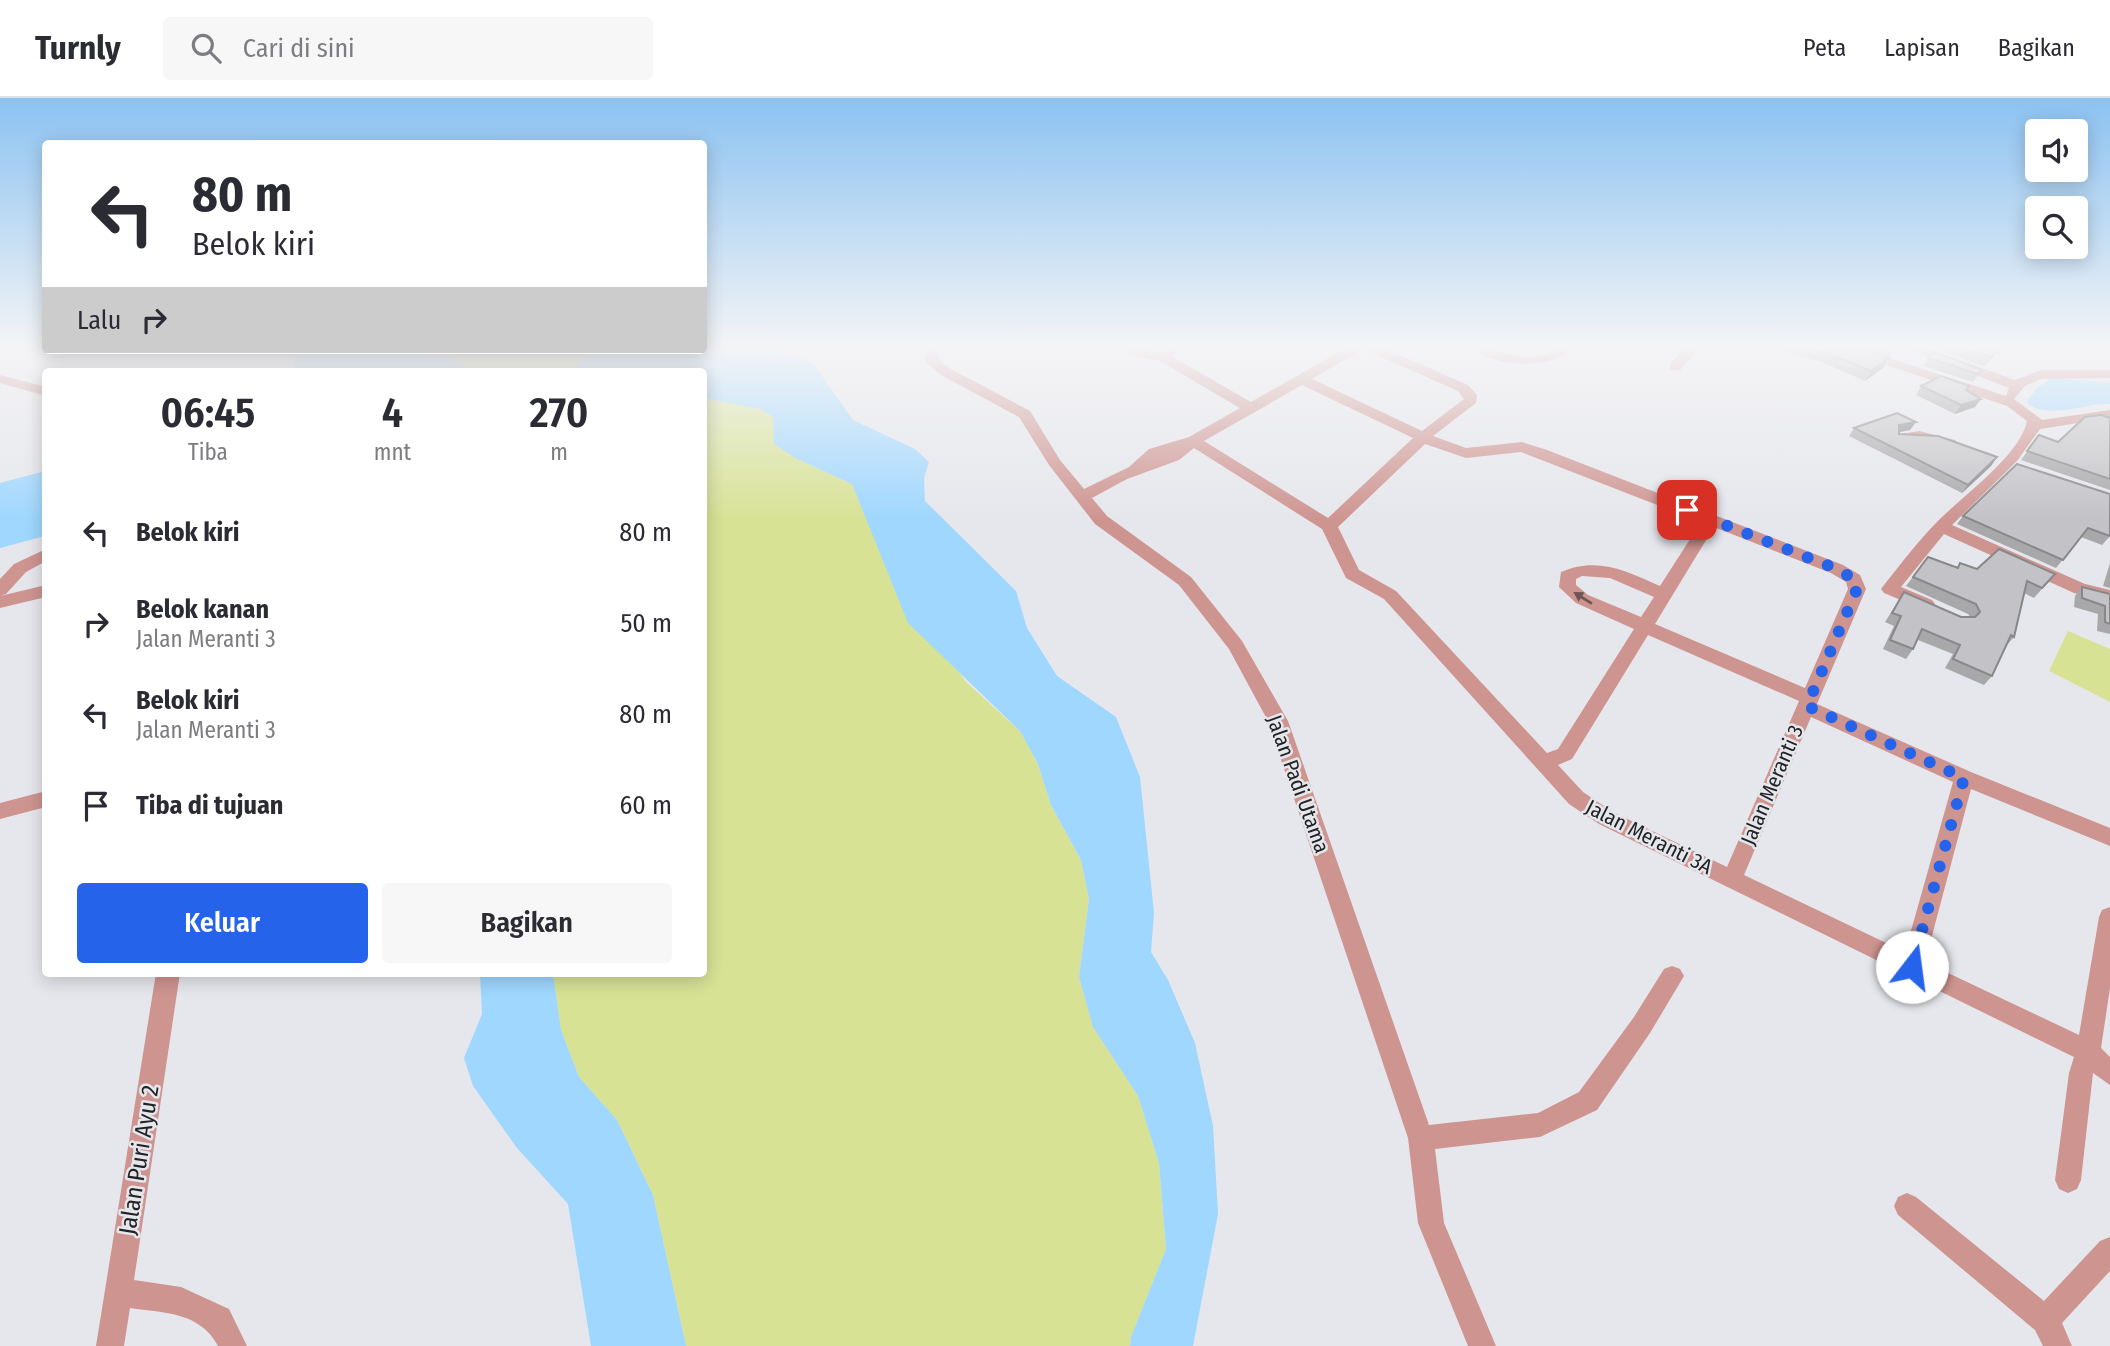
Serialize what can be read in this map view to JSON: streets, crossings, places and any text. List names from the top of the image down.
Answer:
{
  "streets": {
    "street": [
      "Jalan Padi Utama",
      "Jalan Meranti 3",
      "Jalan Meranti 3A",
      "Jalan Puri Ayu 2"
    ]
  },
  "crossings": [
    ["Jalan Meranti 3", "Jalan Meranti 3A"]
  ],
  "page": {
    "header": "Turnly",
    "search": "Cari di sini",
    "nav": ["Peta", "Lapisan", "Bagikan"],
    "turn": ["80 m", "Belok kiri"],
    "then": "Lalu",
    "eta": [
      "06:45",
      "Tiba",
      "4",
      "mnt",
      "270",
      "m"
    ],
    "list": [
      {
        "name": "Belok kiri",
        "value": "80 m"
      },
      {
        "name": "Belok kanan",
        "note": "Jalan Meranti 3",
        "value": "50 m"
      },
      {
        "name": "Belok kiri",
        "note": "Jalan Meranti 3",
        "value": "80 m"
      },
      {
        "name": "Tiba di tujuan",
        "value": "60 m"
      }
    ],
    "buttons": ["Keluar", "Bagikan"]
  }
}
